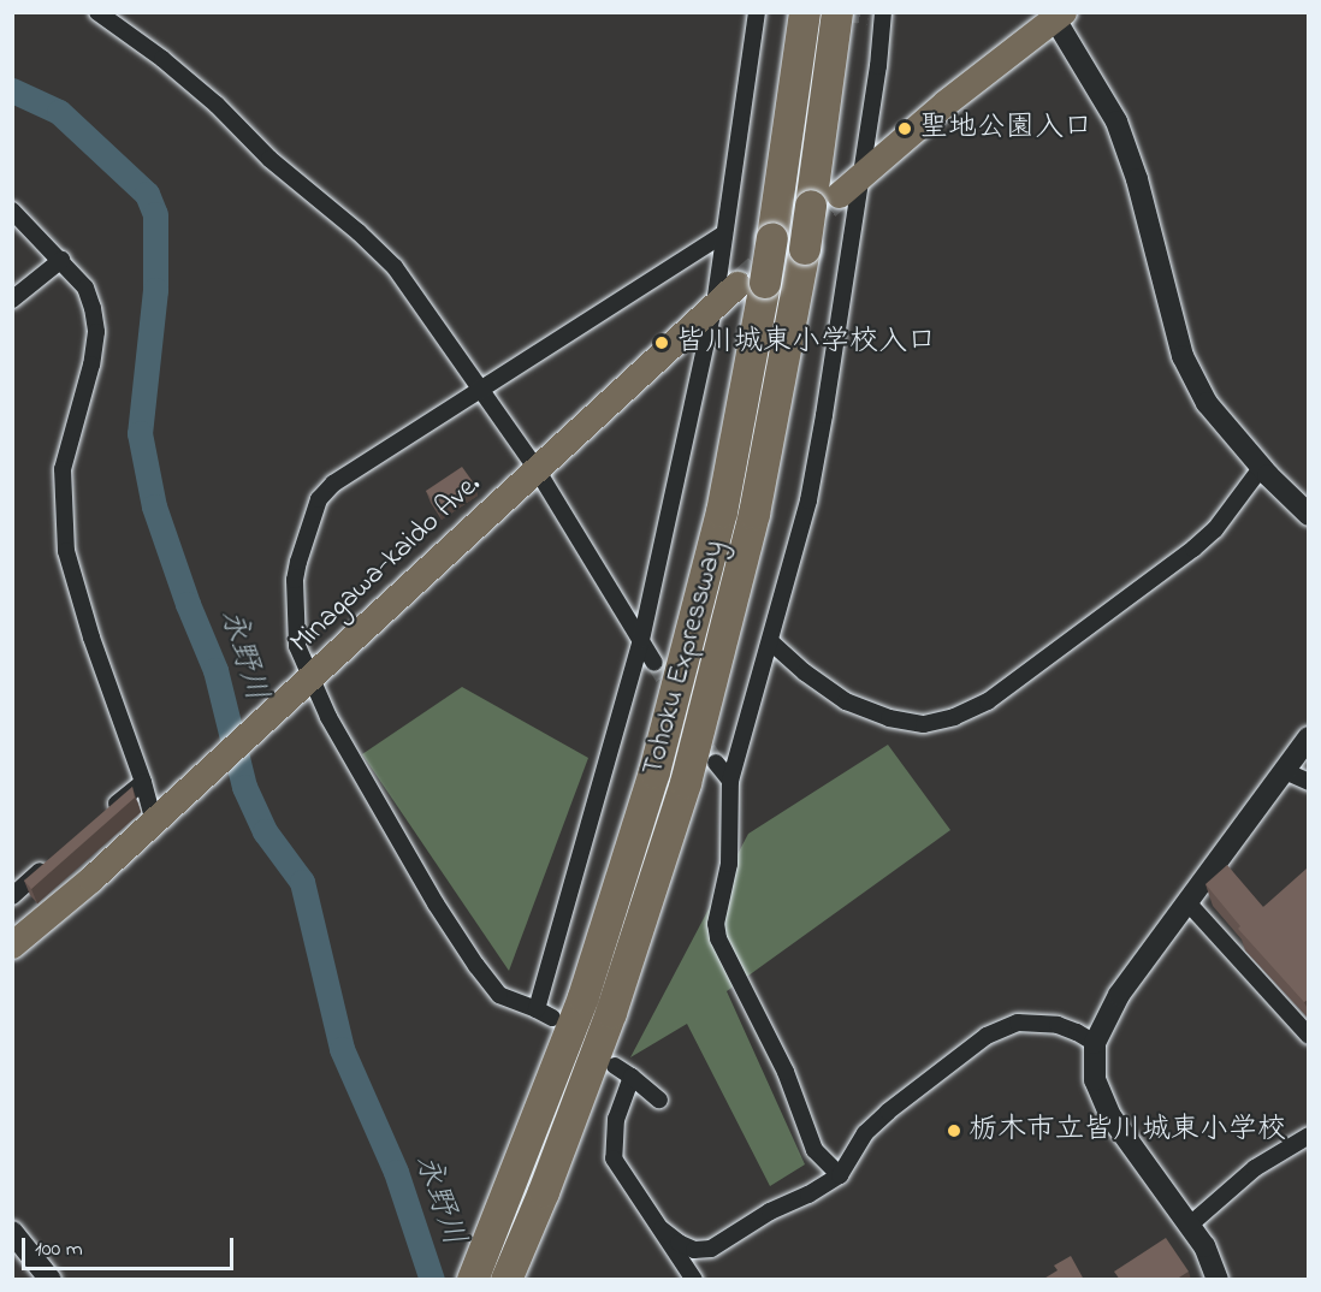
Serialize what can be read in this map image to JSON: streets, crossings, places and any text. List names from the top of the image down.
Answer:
{
  "streets": {
    "highway": ["Tohoku Expressway"],
    "main road": ["Minagawa-kaido Ave."]
  },
  "crossings": [
    ["Minagawa-kaido Ave.", "Tohoku Expressway"]
  ],
  "water": ["永野川"],
  "places": ["聖地公園入口", "皆川城東小学校入口", "栃木市立皆川城東小学校"],
  "scale_bar": "100 m"
}
